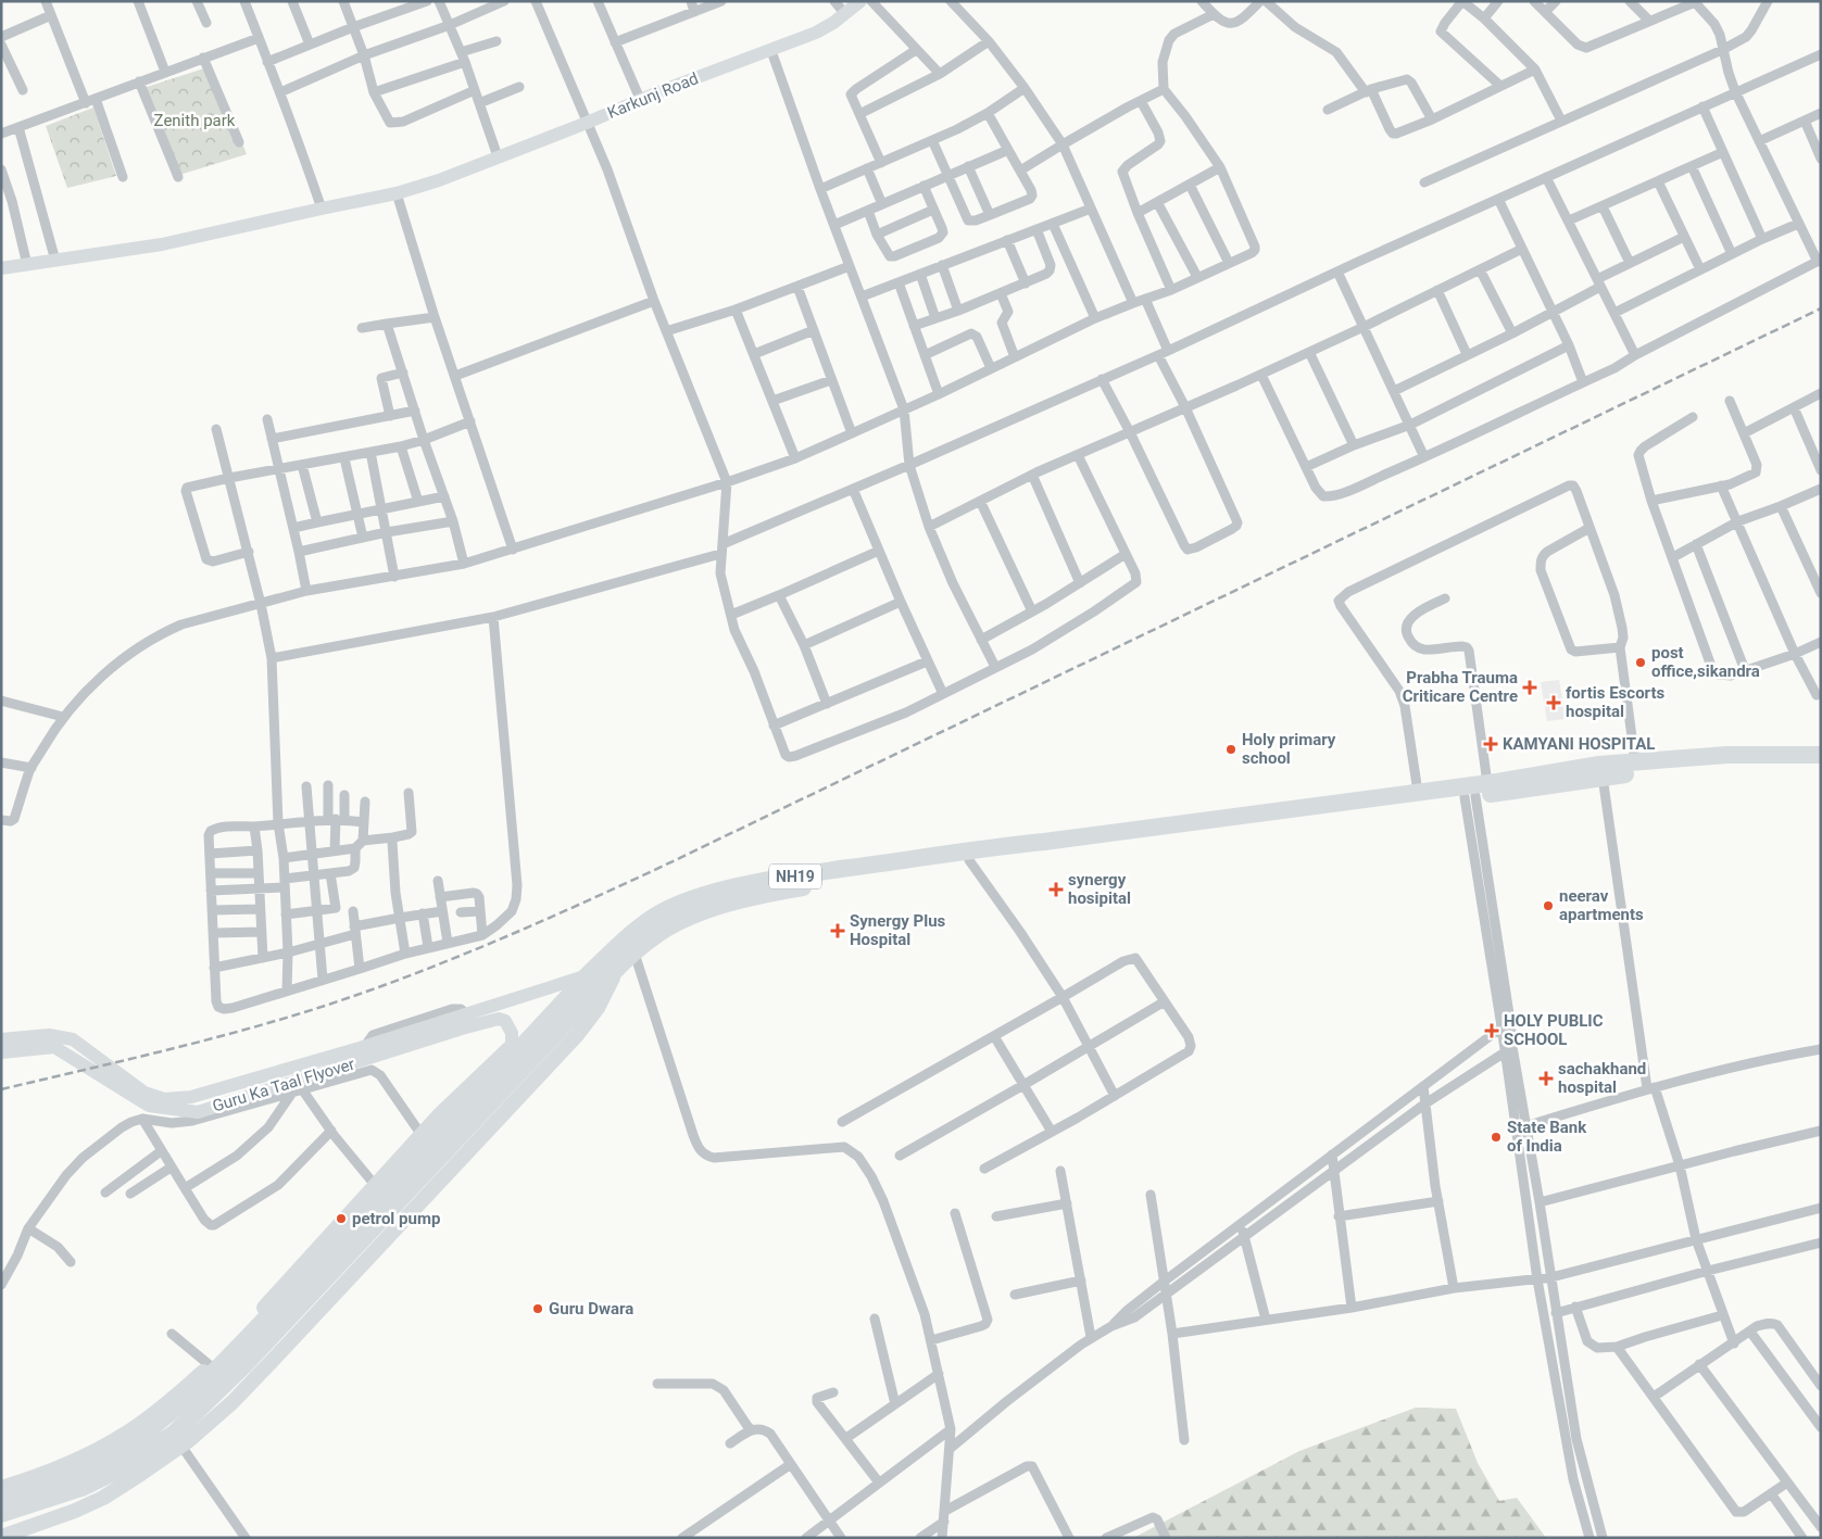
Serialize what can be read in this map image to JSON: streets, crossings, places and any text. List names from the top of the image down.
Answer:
{
  "streets": {
    "highway": ["NH19"],
    "main road": ["Karkunj Road", "Guru Ka Taal Flyover"]
  },
  "crossings": [
    ["NH19", "Guru Ka Taal Flyover"]
  ],
  "parks": ["Zenith park"],
  "places": {
    "other": [
      "post office,sikandra",
      "Holy primary school",
      "neerav apartments",
      "State Bank of India",
      "petrol pump",
      "Guru Dwara"
    ],
    "health": [
      "Prabha Trauma Criticare Centre",
      "fortis Escorts hospital",
      "KAMYANI HOSPITAL",
      "synergy hosipital",
      "Synergy Plus Hospital",
      "HOLY PUBLIC SCHOOL",
      "sachakhand hospital"
    ]
  }
}
